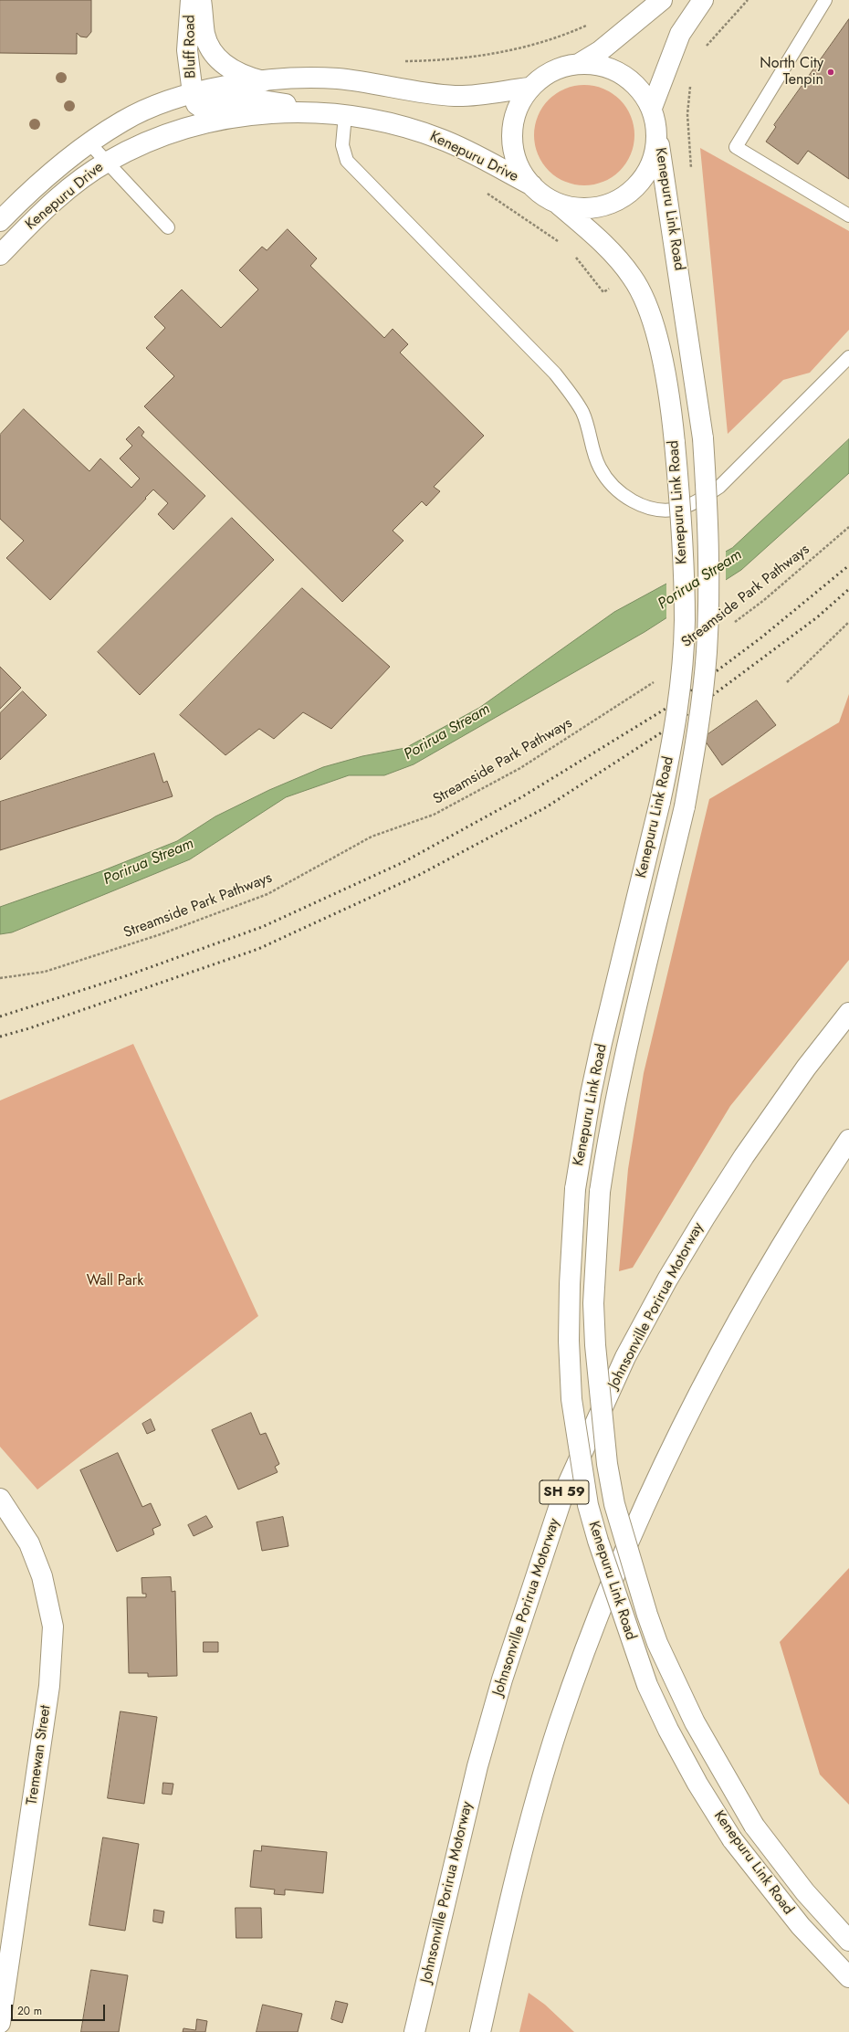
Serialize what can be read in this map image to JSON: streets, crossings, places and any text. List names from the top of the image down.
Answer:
{
  "streets": {
    "main road": [
      "Bluff Road",
      "Kenepuru Drive",
      "Kenepuru Link Road",
      "Johnsonville Porirua Motorway",
      "SH 59",
      "Tremewan Street"
    ],
    "path": ["Streamside Park Pathways"]
  },
  "crossings": [
    ["Bluff Road", "Kenepuru Drive"],
    ["Kenepuru Drive", "Kenepuru Link Road"]
  ],
  "water": ["Porirua Stream"],
  "parks": ["Wall Park"],
  "places": ["North City Tenpin"],
  "scale_bar": "20 m"
}
